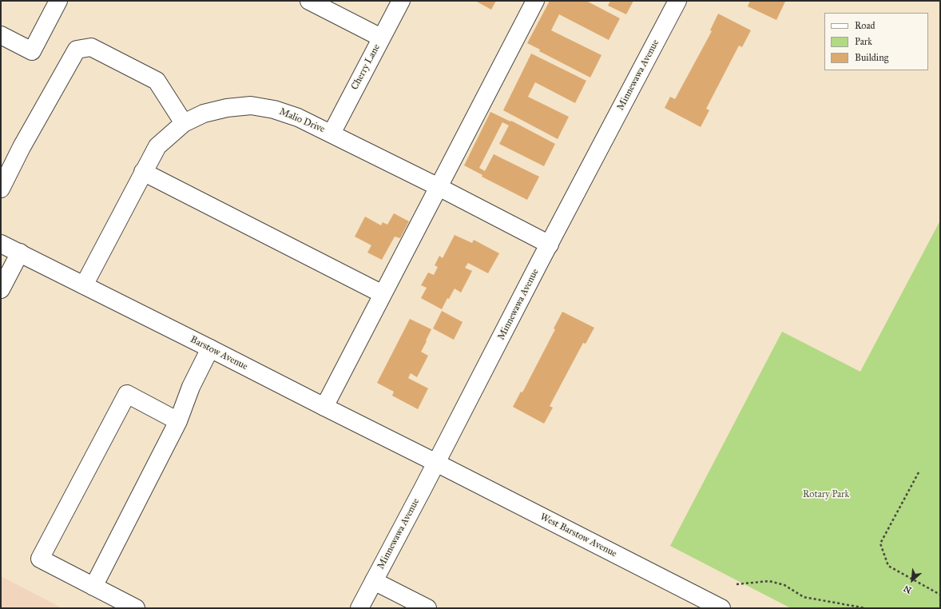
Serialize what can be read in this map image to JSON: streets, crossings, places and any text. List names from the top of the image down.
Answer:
{
  "streets": {
    "main road": [
      "Cherry Lane",
      "Minnewawa Avenue",
      "Malio Drive",
      "Barstow Avenue",
      "West Barstow Avenue"
    ]
  },
  "crossings": [
    ["Cherry Lane", "Malio Drive"],
    ["Minnewawa Avenue", "Malio Drive"],
    ["Minnewawa Avenue", "Barstow Avenue"],
    ["Minnewawa Avenue", "West Barstow Avenue"],
    ["Malio Drive", "Barstow Avenue"],
    ["Barstow Avenue", "West Barstow Avenue"]
  ],
  "parks": ["Rotary Park"],
  "legend": ["Road", "Park", "Building"],
  "north": "bottom left"
}
